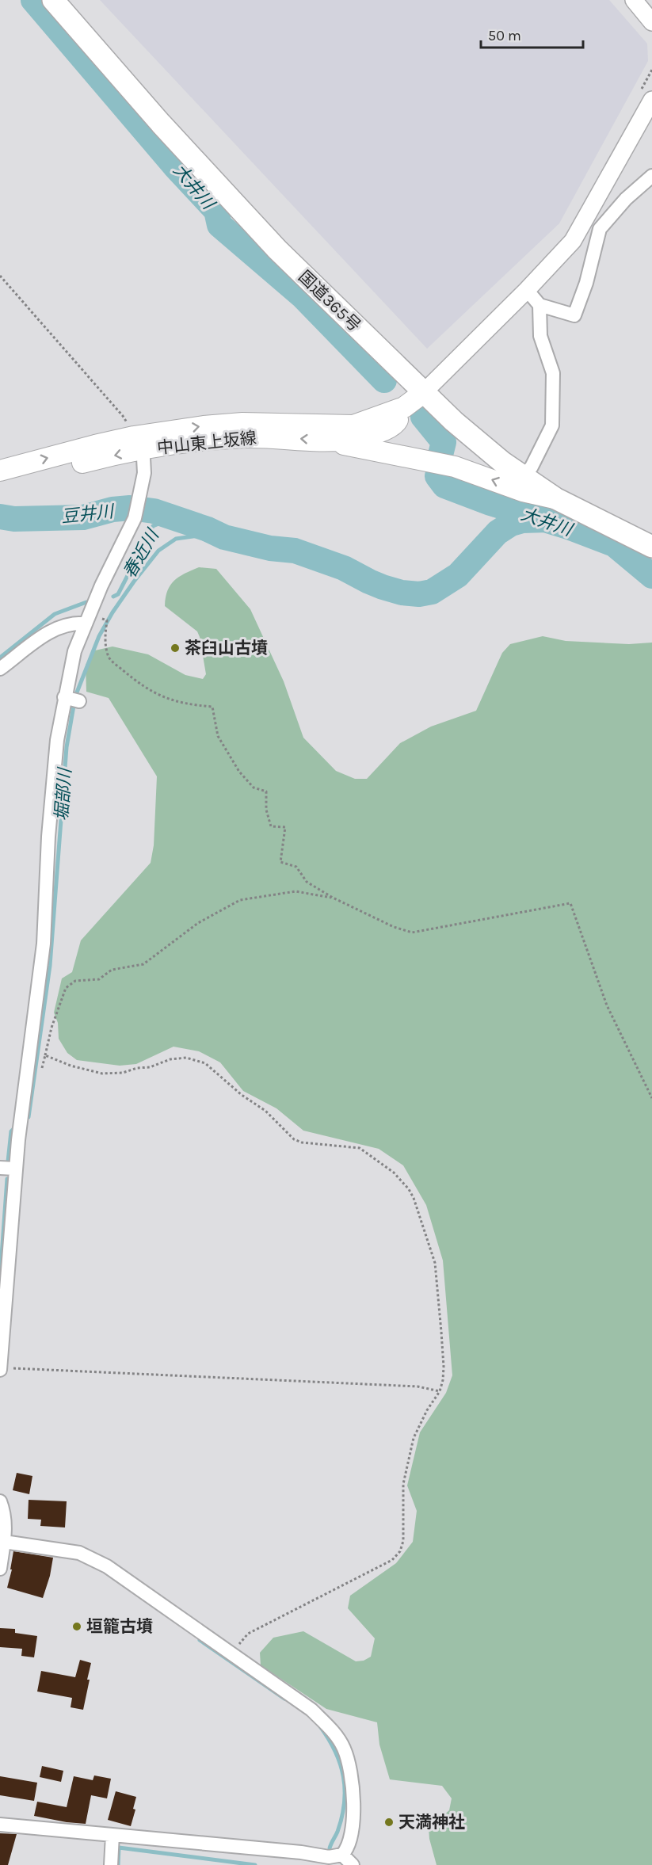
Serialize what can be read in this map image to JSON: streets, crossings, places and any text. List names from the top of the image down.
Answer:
{
  "streets": {
    "highway": ["国道365号"],
    "main road": ["中山東上坂線"]
  },
  "crossings": [
    ["国道365号", "中山東上坂線"]
  ],
  "water": [
    "大井川",
    "豆井川",
    "春近川",
    "堀部川"
  ],
  "places": ["茶臼山古墳", "垣籠古墳", "天満神社"],
  "scale_bar": "50 m"
}
